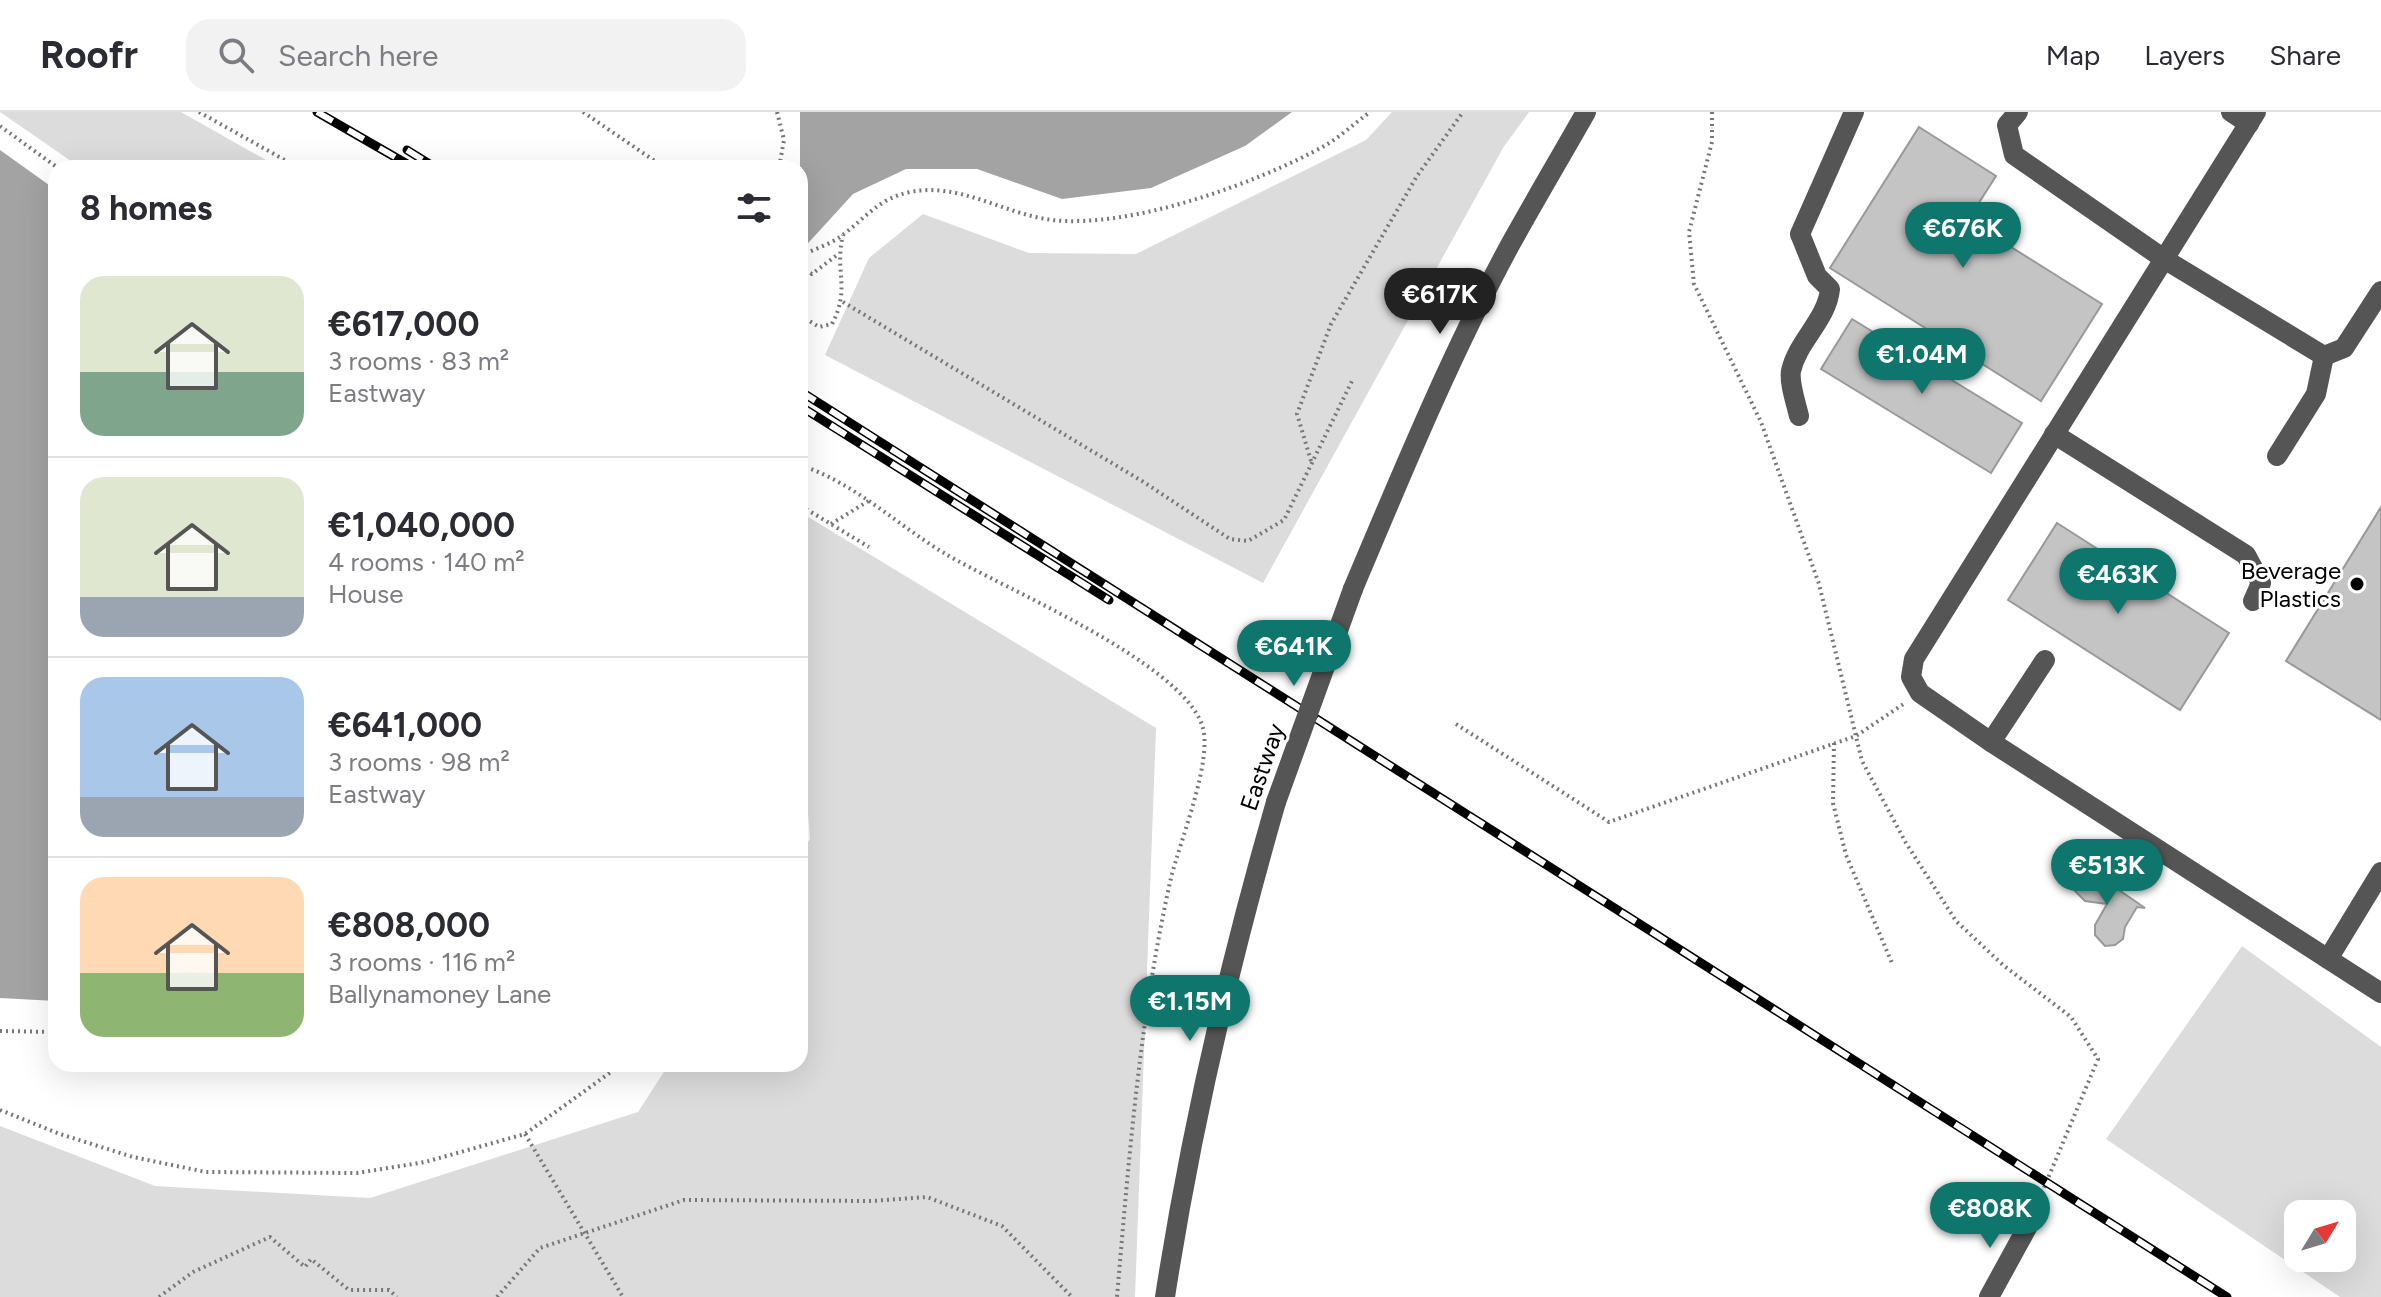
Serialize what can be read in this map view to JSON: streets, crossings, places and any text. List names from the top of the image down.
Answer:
{
  "streets": {
    "street": ["Eastway"]
  },
  "places": ["Beverage Plastics"],
  "north": "top right",
  "page": {
    "header": "Roofr",
    "search": "Search here",
    "nav": ["Map", "Layers", "Share"],
    "heading": "8 homes",
    "price": [
      "€676K",
      "€617K",
      "€1.04M",
      "€463K",
      "€641K",
      "€513K",
      "€1.15M",
      "€808K"
    ],
    "list": [
      {
        "name": "€617,000",
        "note": "3 rooms · 83 m² · Eastway"
      },
      {
        "name": "€1,040,000",
        "note": "4 rooms · 140 m² · House"
      },
      {
        "name": "€641,000",
        "note": "3 rooms · 98 m² · Eastway"
      },
      {
        "name": "€808,000",
        "note": "3 rooms · 116 m² · Ballynamoney Lane"
      }
    ]
  }
}
